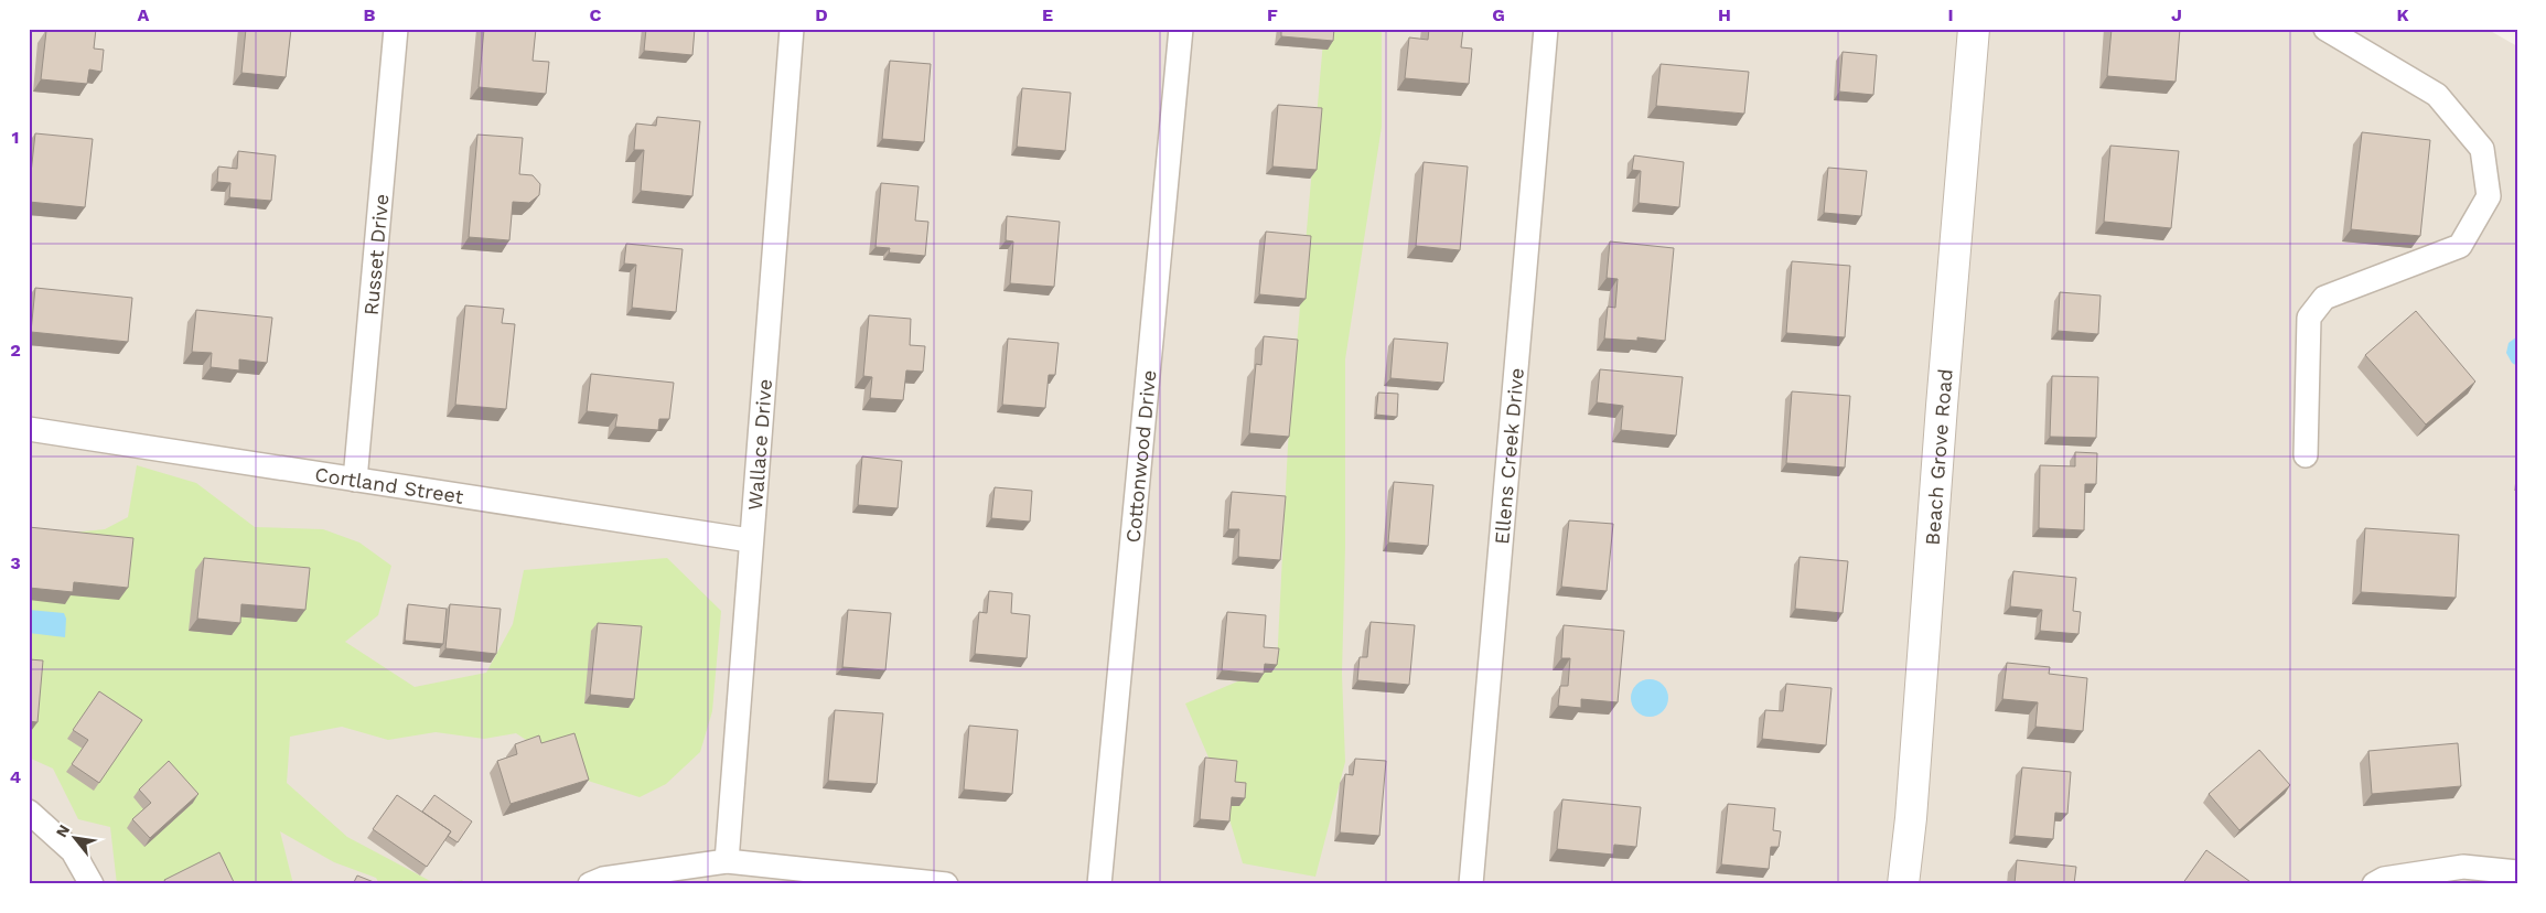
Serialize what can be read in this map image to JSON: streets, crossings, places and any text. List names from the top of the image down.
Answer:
{
  "streets": {
    "street": [
      "Russet Drive",
      "Wallace Drive",
      "Cottonwood Drive",
      "Ellens Creek Drive",
      "Beach Grove Road",
      "Cortland Street"
    ]
  },
  "crossings": [
    ["Russet Drive", "Cortland Street"],
    ["Wallace Drive", "Cortland Street"]
  ],
  "north": "top left",
  "grid": {
    "columns": [
      "A",
      "B",
      "C",
      "D",
      "E",
      "F",
      "G",
      "H",
      "I",
      "J",
      "K"
    ],
    "rows": [
      "1",
      "2",
      "3",
      "4"
    ]
  }
}
